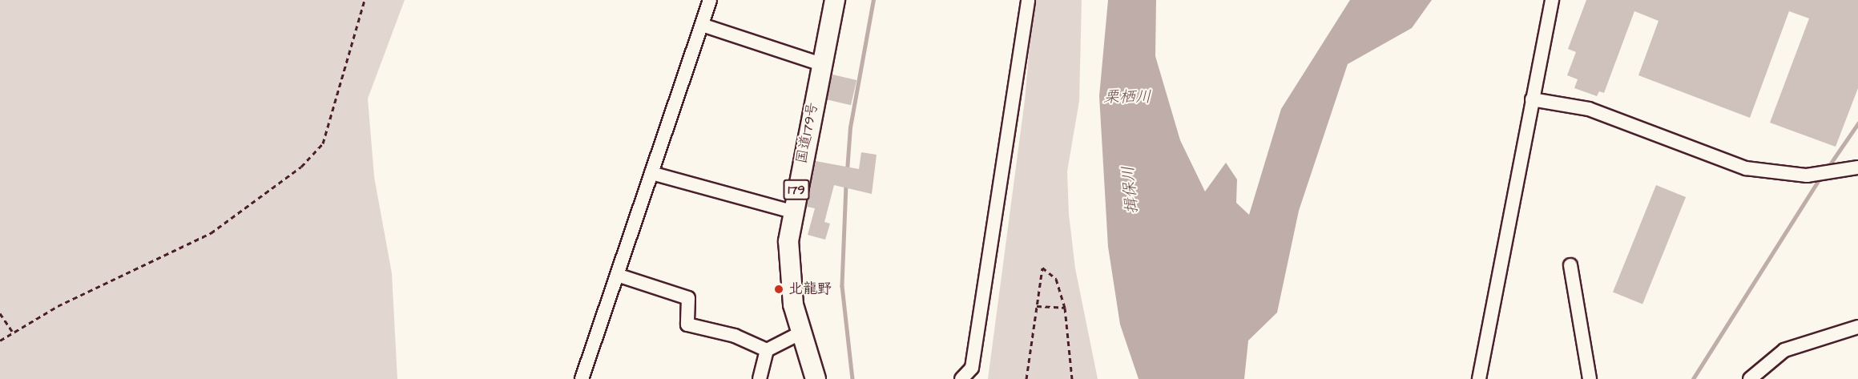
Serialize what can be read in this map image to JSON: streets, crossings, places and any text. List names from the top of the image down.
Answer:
{
  "streets": {
    "highway": ["国道179号", "179"]
  },
  "water": ["栗栖川", "揖保川"],
  "places": ["北龍野"]
}
